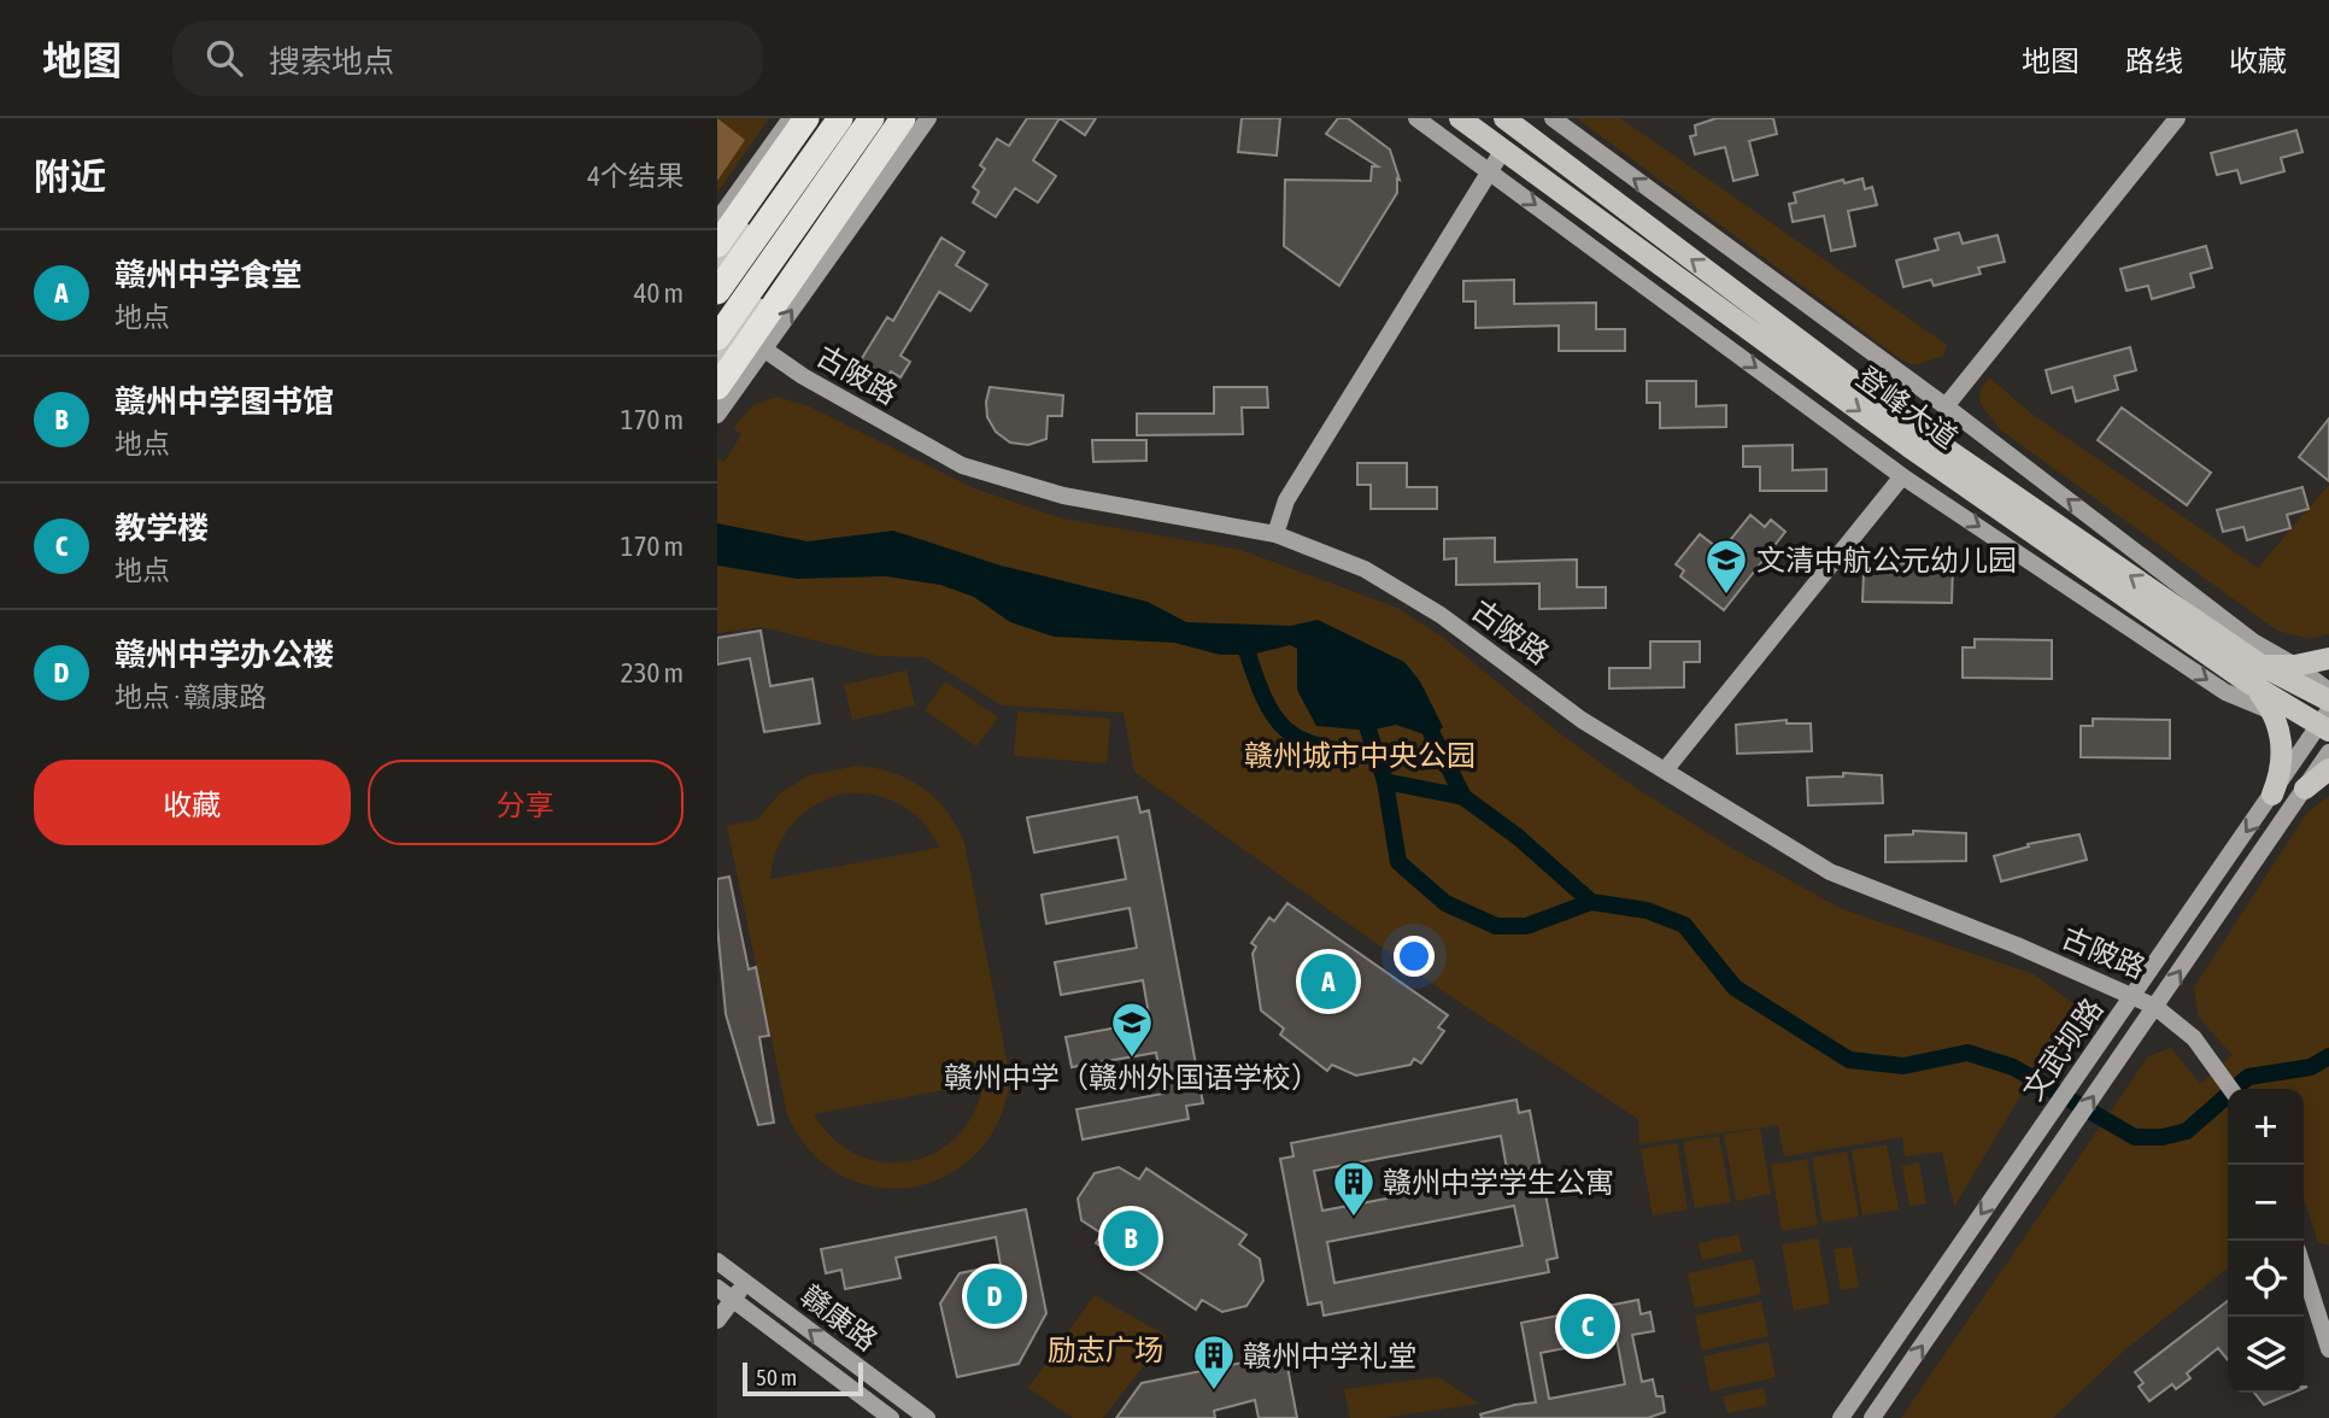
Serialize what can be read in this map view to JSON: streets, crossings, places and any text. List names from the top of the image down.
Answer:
{
  "streets": {
    "main road": ["登峰大道"],
    "street": ["古陂路", "文武坝路", "赣康路"]
  },
  "crossings": [
    ["古陂路", "文武坝路"],
    ["登峰大道", "文武坝路"]
  ],
  "parks": ["赣州城市中央公园", "励志广场"],
  "places": {
    "school or university": ["文清中航公元幼儿园", "赣州中学（赣州外国语学校）"],
    "building": ["赣州中学学生公寓", "赣州中学礼堂"]
  },
  "scale_bar": "50 m",
  "page": {
    "header": "地图",
    "search": "搜索地点",
    "nav": ["地图", "路线", "收藏"],
    "heading": ["附近", "4个结果"],
    "list": [
      {
        "mark": "A",
        "name": "赣州中学食堂",
        "note": "地点",
        "value": "40 m"
      },
      {
        "mark": "B",
        "name": "赣州中学图书馆",
        "note": "地点",
        "value": "170 m"
      },
      {
        "mark": "C",
        "name": "教学楼",
        "note": "地点",
        "value": "170 m"
      },
      {
        "mark": "D",
        "name": "赣州中学办公楼",
        "note": "地点 · 赣康路",
        "value": "230 m"
      }
    ],
    "buttons": ["收藏", "分享"],
    "pins": [
      "A",
      "B",
      "D",
      "C"
    ],
    "map_buttons": ["+", "−"],
    "scale": "50 m"
  }
}
